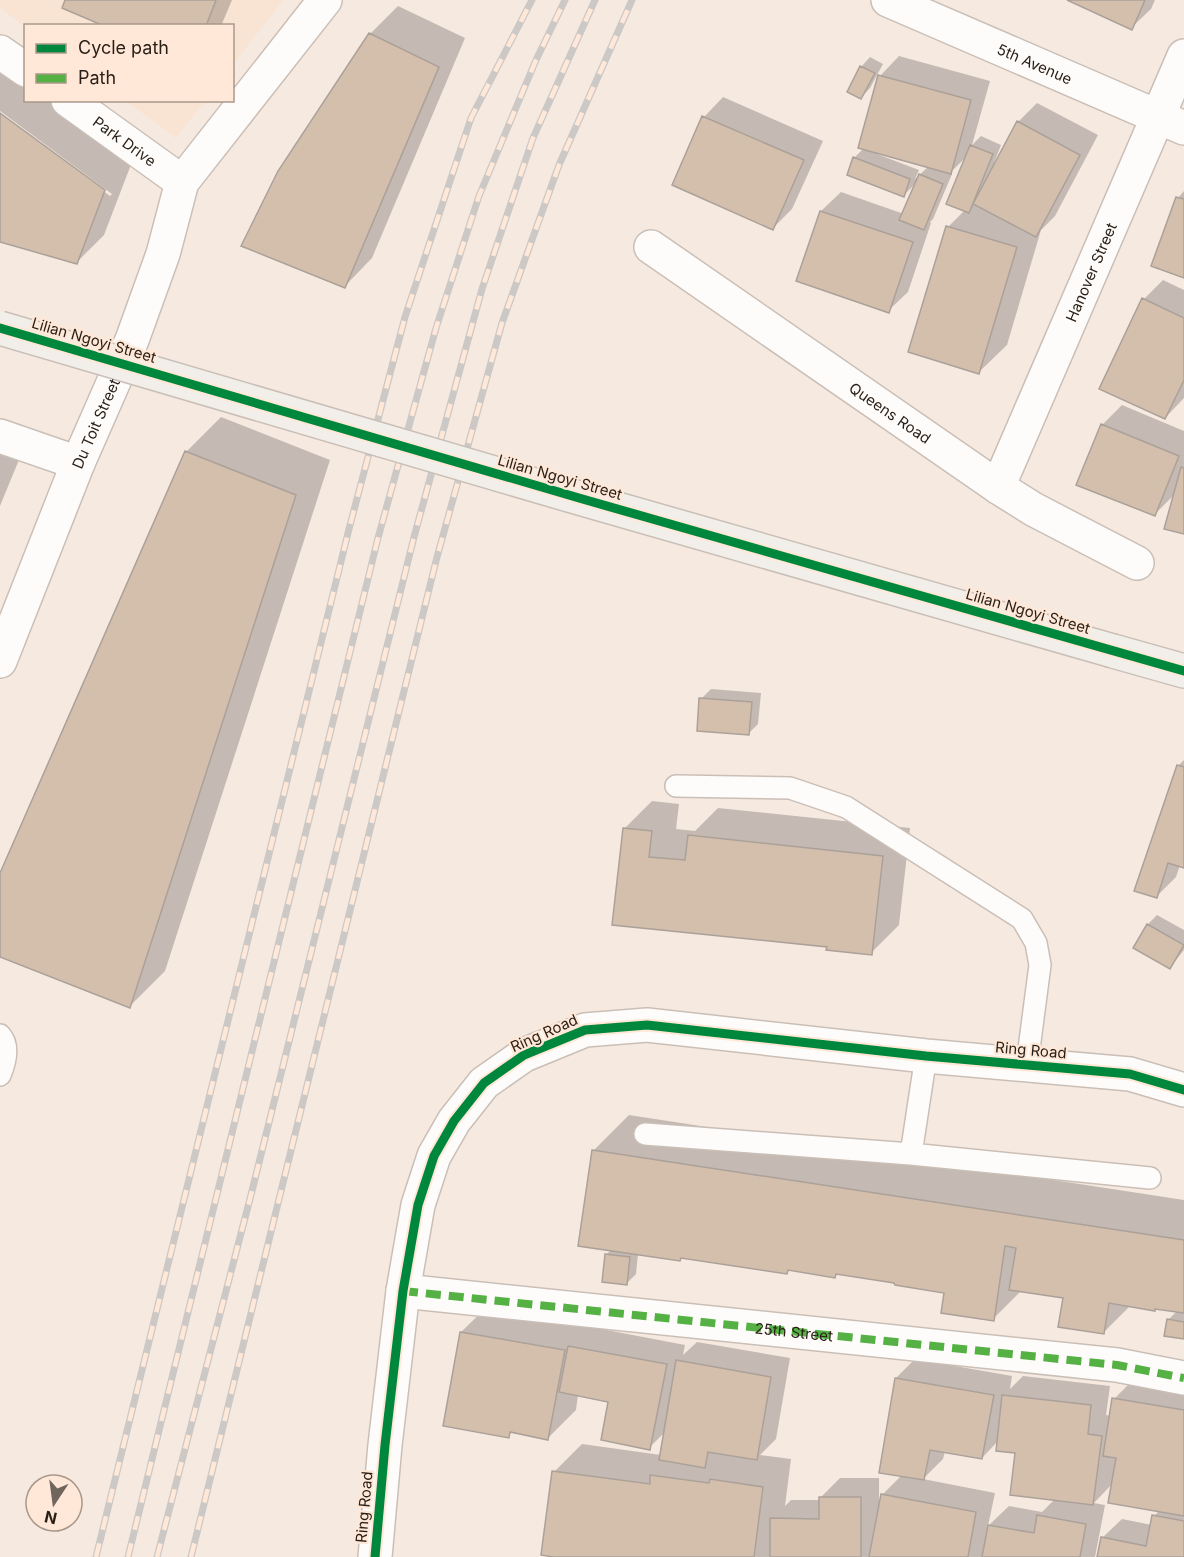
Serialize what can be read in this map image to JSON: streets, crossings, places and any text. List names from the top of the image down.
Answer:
{
  "streets": {
    "street": [
      "5th Avenue",
      "Park Drive",
      "Hanover Street",
      "Lilian Ngoyi Street",
      "Queens Road",
      "Du Toit Street",
      "Ring Road",
      "25th Street"
    ]
  },
  "crossings": [
    ["5th Avenue", "Hanover Street"],
    ["Park Drive", "Du Toit Street"],
    ["Hanover Street", "Queens Road"],
    ["Ring Road", "25th Street"]
  ],
  "legend": ["Cycle path", "Path"],
  "north": "bottom"
}
